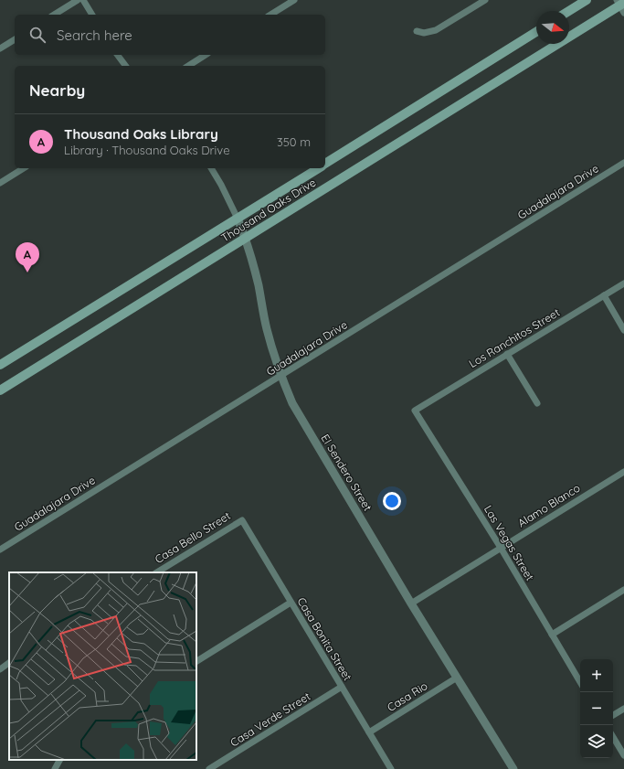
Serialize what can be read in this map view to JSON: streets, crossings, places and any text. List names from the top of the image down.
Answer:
{
  "streets": {
    "main road": ["Thousand Oaks Drive"],
    "street": [
      "Guadalajara Drive",
      "Los Ranchitos Street",
      "El Sendero Street",
      "Alamo Blanco",
      "Casa Bello Street",
      "Las Vegas Street",
      "Casa Bonita Street",
      "Casa Rio",
      "Casa Verde Street"
    ]
  },
  "crossings": [
    ["Guadalajara Drive", "El Sendero Street"],
    ["Thousand Oaks Drive", "El Sendero Street"],
    ["Los Ranchitos Street", "Las Vegas Street"],
    ["El Sendero Street", "Alamo Blanco"],
    ["El Sendero Street", "Casa Rio"],
    ["Alamo Blanco", "Las Vegas Street"],
    ["Casa Bello Street", "Casa Bonita Street"],
    ["Casa Bonita Street", "Casa Rio"],
    ["Casa Bonita Street", "Casa Verde Street"]
  ],
  "north": "right",
  "page": {
    "search": "Search here",
    "heading": "Nearby",
    "list": [
      {
        "mark": "A",
        "name": "Thousand Oaks Library",
        "note": "Library · Thousand Oaks Drive",
        "value": "350 m"
      }
    ],
    "pins": "A",
    "map_buttons": ["+", "−"]
  }
}
